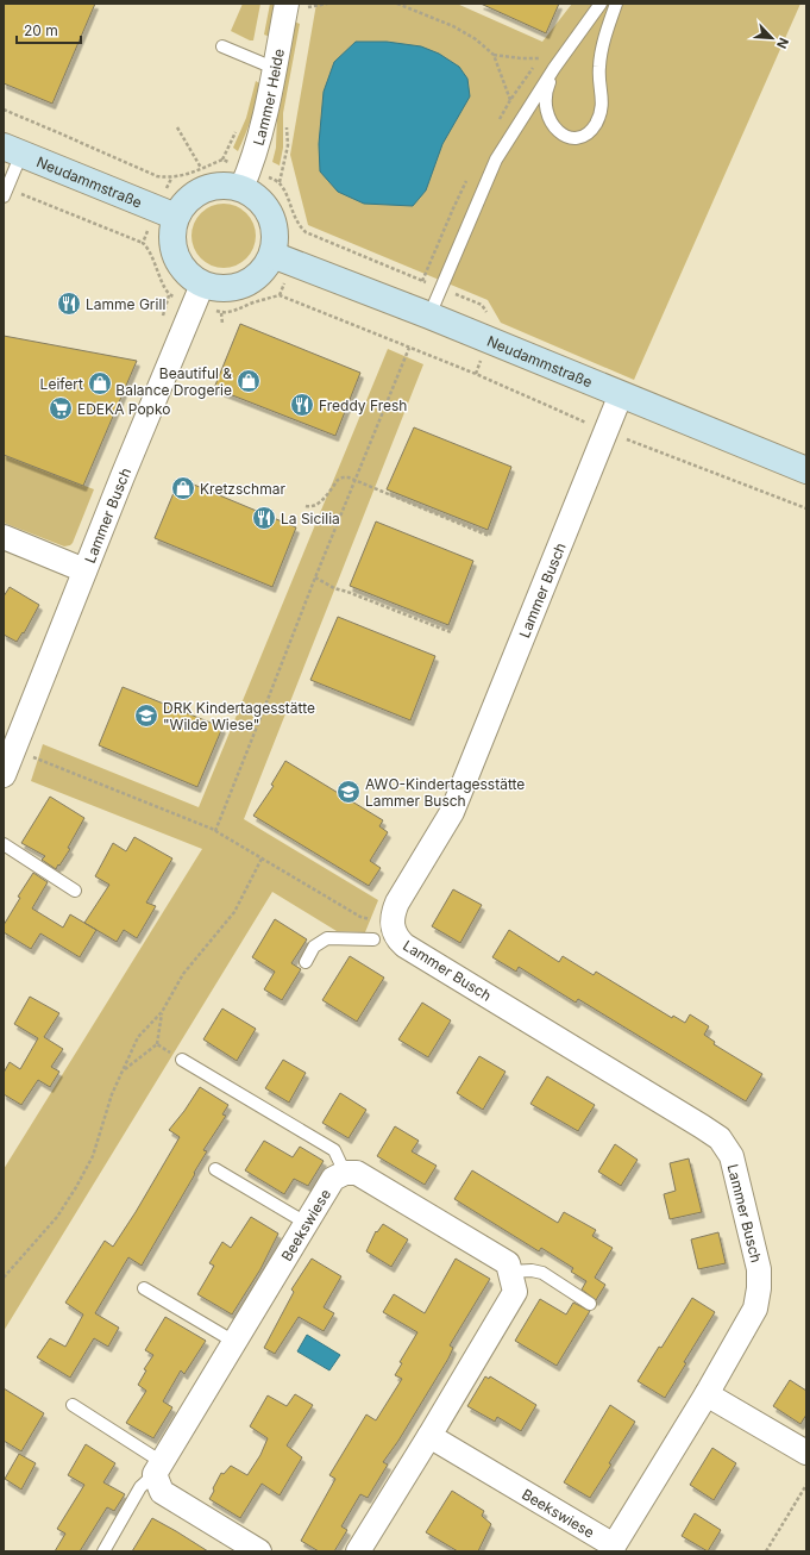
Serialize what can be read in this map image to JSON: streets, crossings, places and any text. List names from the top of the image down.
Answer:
{
  "streets": {
    "main road": ["Neudammstraße"],
    "street": ["Lammer Heide", "Lammer Busch", "Beekswiese"]
  },
  "crossings": [
    ["Lammer Heide", "Neudammstraße"],
    ["Lammer Heide", "Lammer Busch"],
    ["Neudammstraße", "Lammer Busch"],
    ["Lammer Busch", "Beekswiese"]
  ],
  "places": {
    "restaurant": ["Lamme Grill", "Freddy Fresh", "La Sicilia"],
    "shop": ["Beautiful & Balance Drogerie", "Leifert", "Kretzschmar"],
    "supermarket": ["EDEKA Popko"],
    "school or university": ["DRK Kindertagesstätte \"Wilde Wiese\"", "AWO-Kindertagesstätte Lammer Busch"]
  },
  "scale_bar": "20 m",
  "north": "bottom right"
}
